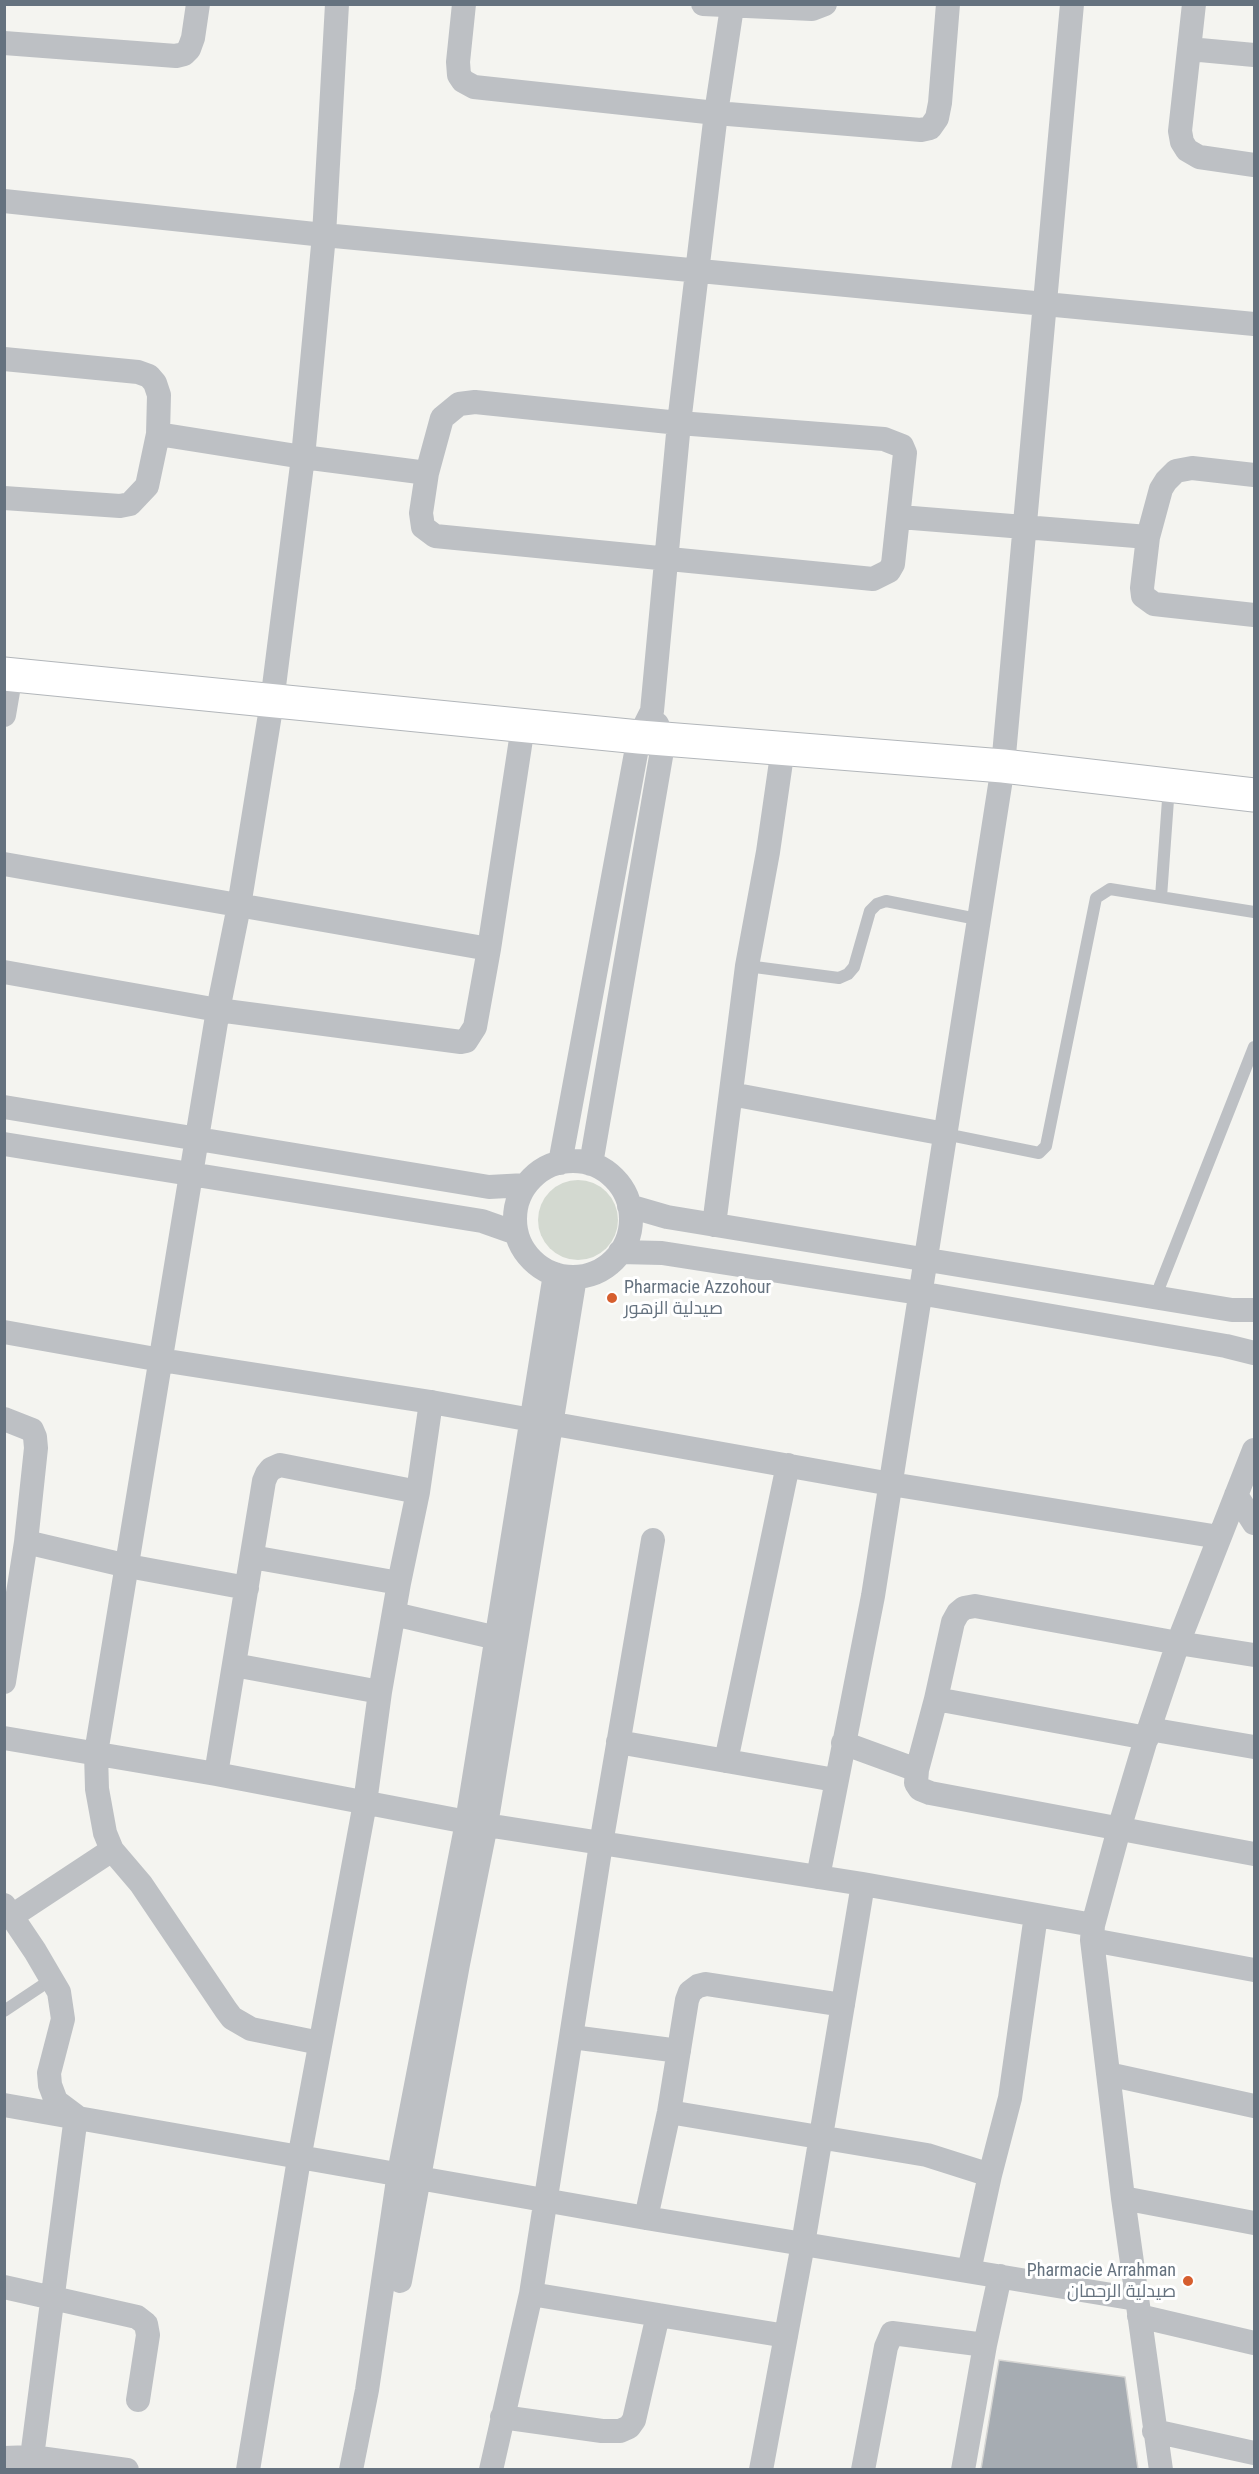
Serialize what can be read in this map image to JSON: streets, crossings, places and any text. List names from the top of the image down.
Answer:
{
  "places": ["Pharmacie Azzohour صيدلية الزهور", "Pharmacie Arrahman صيدلية الرحمان"]
}
